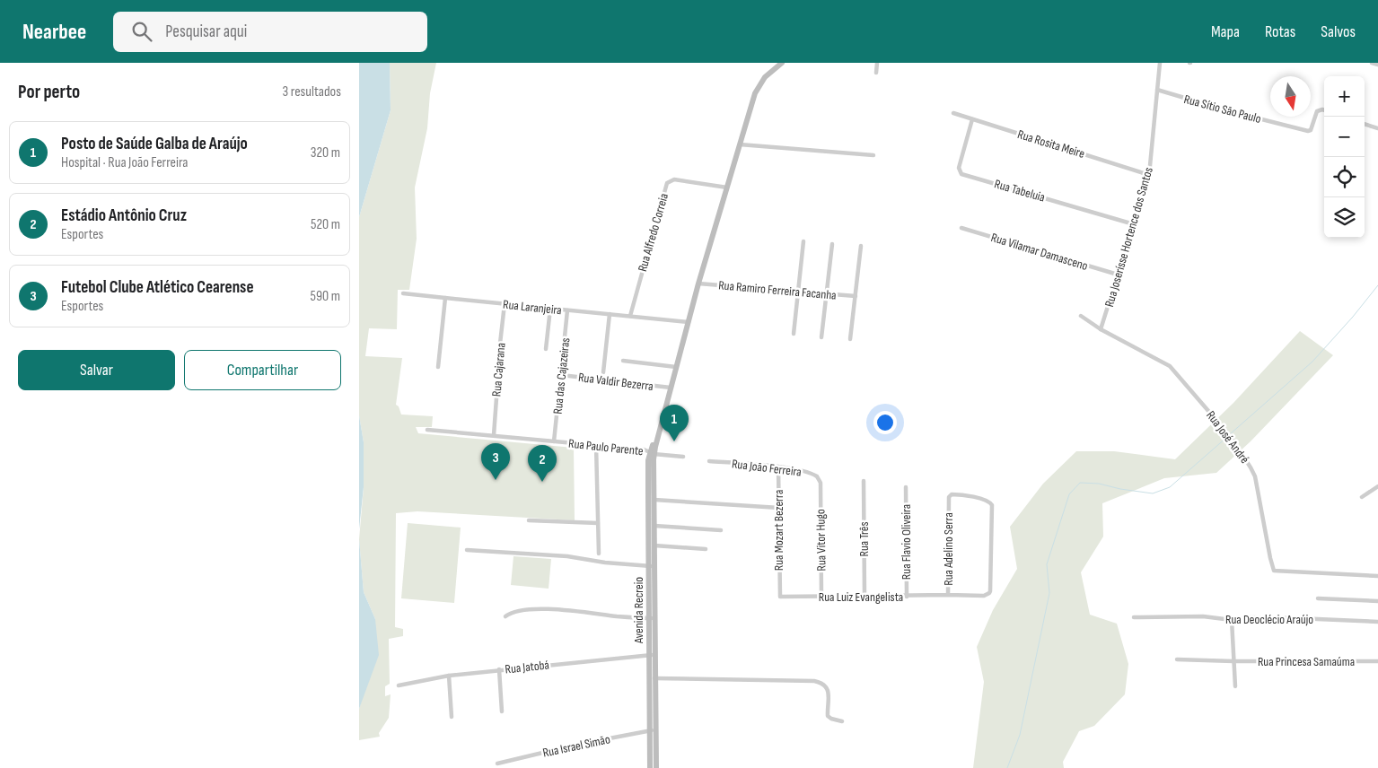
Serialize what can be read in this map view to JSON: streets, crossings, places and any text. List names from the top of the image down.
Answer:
{
  "streets": {
    "main road": ["Avenida Recreio"],
    "street": [
      "Rua Sítio São Paulo",
      "Rua Rosita Meire",
      "Rua Tabeluia",
      "Rua Alfredo Correia",
      "Rua Joserísse Hortence dos Santos",
      "Rua Vilamar Damasceno",
      "Rua Ramiro Ferreira Facanha",
      "Rua Laranjeira",
      "Rua Cajarana",
      "Rua das Cajazeiras",
      "Rua Valdir Bezerra",
      "Rua José André",
      "Rua Paulo Parente",
      "Rua João Ferreira",
      "Rua Mozart Bezerra",
      "Rua Três",
      "Rua Vitor Hugo",
      "Rua Flavio Oliveira",
      "Rua Adelino Serra",
      "Rua Luiz Evangelista",
      "Rua Deoclécio Araújo",
      "Rua Princesa Samaúma",
      "Rua Jatobá",
      "Rua Israel Simão"
    ]
  },
  "crossings": [
    ["Rua Sítio São Paulo", "Rua Joserísse Hortence dos Santos"],
    ["Rua Rosita Meire", "Rua Tabeluia"],
    ["Rua Rosita Meire", "Rua Joserísse Hortence dos Santos"],
    ["Rua Tabeluia", "Rua Joserísse Hortence dos Santos"],
    ["Rua Alfredo Correia", "Rua Laranjeira"],
    ["Rua Joserísse Hortence dos Santos", "Rua Vilamar Damasceno"],
    ["Rua Joserísse Hortence dos Santos", "Rua José André"],
    ["Rua Laranjeira", "Rua Cajarana"],
    ["Rua Laranjeira", "Rua das Cajazeiras"],
    ["Rua Cajarana", "Rua Paulo Parente"],
    ["Rua das Cajazeiras", "Rua Valdir Bezerra"],
    ["Rua das Cajazeiras", "Rua Paulo Parente"],
    ["Rua Paulo Parente", "Avenida Recreio"],
    ["Rua João Ferreira", "Rua Mozart Bezerra"],
    ["Rua João Ferreira", "Rua Vitor Hugo"],
    ["Rua Mozart Bezerra", "Rua Luiz Evangelista"],
    ["Rua Três", "Rua Luiz Evangelista"],
    ["Rua Vitor Hugo", "Rua Luiz Evangelista"],
    ["Rua Flavio Oliveira", "Rua Luiz Evangelista"],
    ["Rua Adelino Serra", "Rua Luiz Evangelista"],
    ["Avenida Recreio", "Rua Jatobá"],
    ["Avenida Recreio", "Rua Israel Simão"]
  ],
  "north": "bottom",
  "page": {
    "header": "Nearbee",
    "search": "Pesquisar aqui",
    "nav": ["Mapa", "Rotas", "Salvos"],
    "heading": ["Por perto", "3 resultados"],
    "map_buttons": ["+", "−"],
    "list": [
      {
        "mark": "1",
        "name": "Posto de Saúde Galba de Araújo",
        "note": "Hospital · Rua João Ferreira",
        "value": "320 m"
      },
      {
        "mark": "2",
        "name": "Estádio Antônio Cruz",
        "note": "Esportes",
        "value": "520 m"
      },
      {
        "mark": "3",
        "name": "Futebol Clube Atlético Cearense",
        "note": "Esportes",
        "value": "590 m"
      }
    ],
    "buttons": ["Salvar", "Compartilhar"],
    "pins": ["1", "3", "2"]
  }
}
